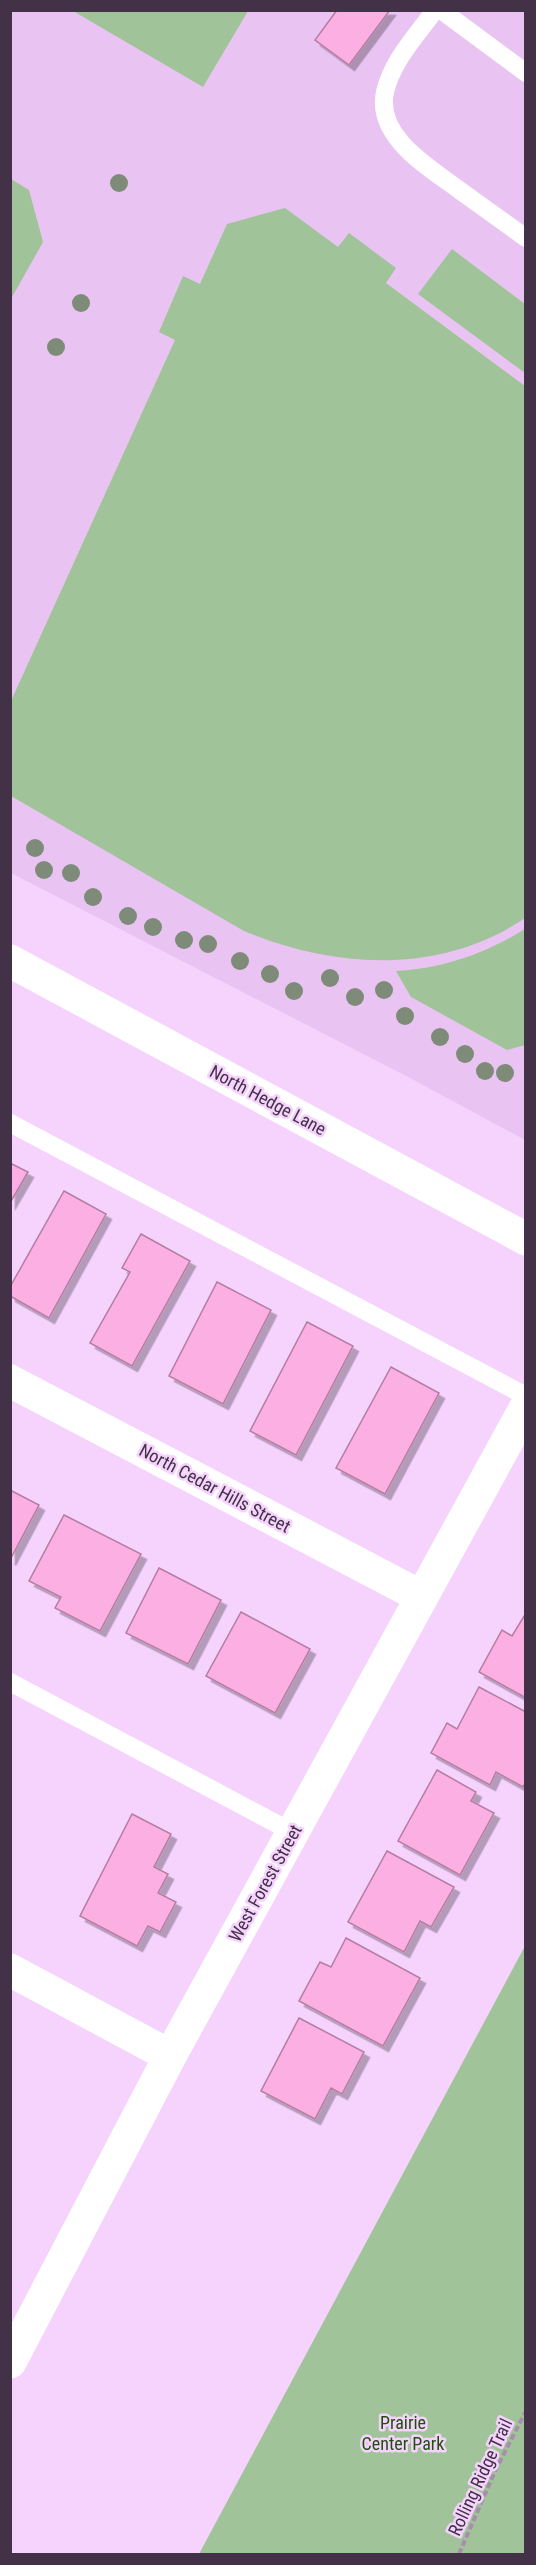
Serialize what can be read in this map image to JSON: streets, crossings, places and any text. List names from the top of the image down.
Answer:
{
  "streets": {
    "street": ["North Hedge Lane", "North Cedar Hills Street", "West Forest Street"],
    "path": ["Rolling Ridge Trail"]
  },
  "crossings": [
    ["North Cedar Hills Street", "West Forest Street"]
  ],
  "parks": ["Prairie Center Park"]
}
